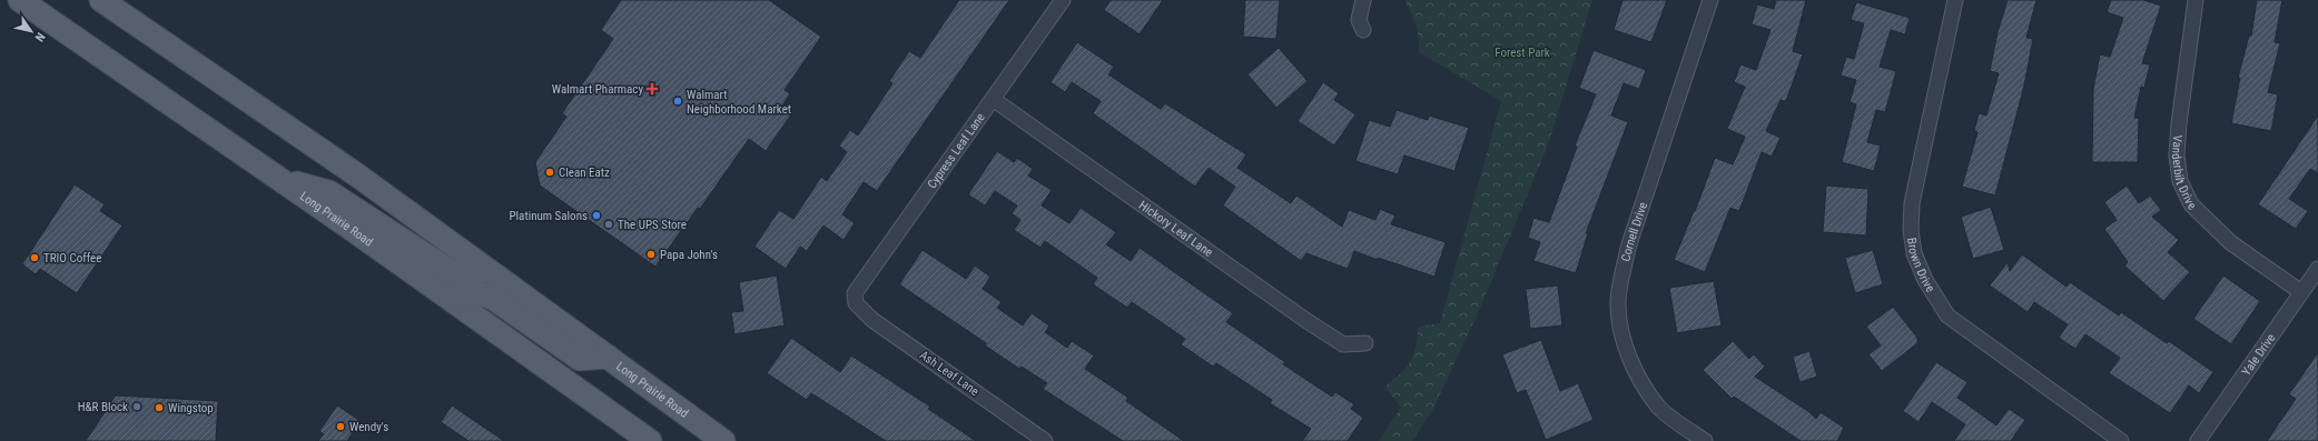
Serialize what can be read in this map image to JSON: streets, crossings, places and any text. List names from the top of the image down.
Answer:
{
  "streets": {
    "main road": ["Long Prairie Road"],
    "street": [
      "Cypress Leaf Lane",
      "Vanderbilt Drive",
      "Hickory Leaf Lane",
      "Cornell Drive",
      "Brown Drive",
      "Yale Drive",
      "Ash Leaf Lane"
    ]
  },
  "crossings": [
    ["Cypress Leaf Lane", "Hickory Leaf Lane"],
    ["Cypress Leaf Lane", "Ash Leaf Lane"],
    ["Vanderbilt Drive", "Yale Drive"]
  ],
  "parks": ["Forest Park"],
  "places": {
    "health": ["Walmart Pharmacy"],
    "other": [
      "Walmart Neighborhood Market",
      "Clean Eatz",
      "Platinum Salons",
      "The UPS Store",
      "Papa John's",
      "TRIO Coffee",
      "H&R Block",
      "Wingstop",
      "Wendy's"
    ]
  },
  "north": "bottom right"
}
